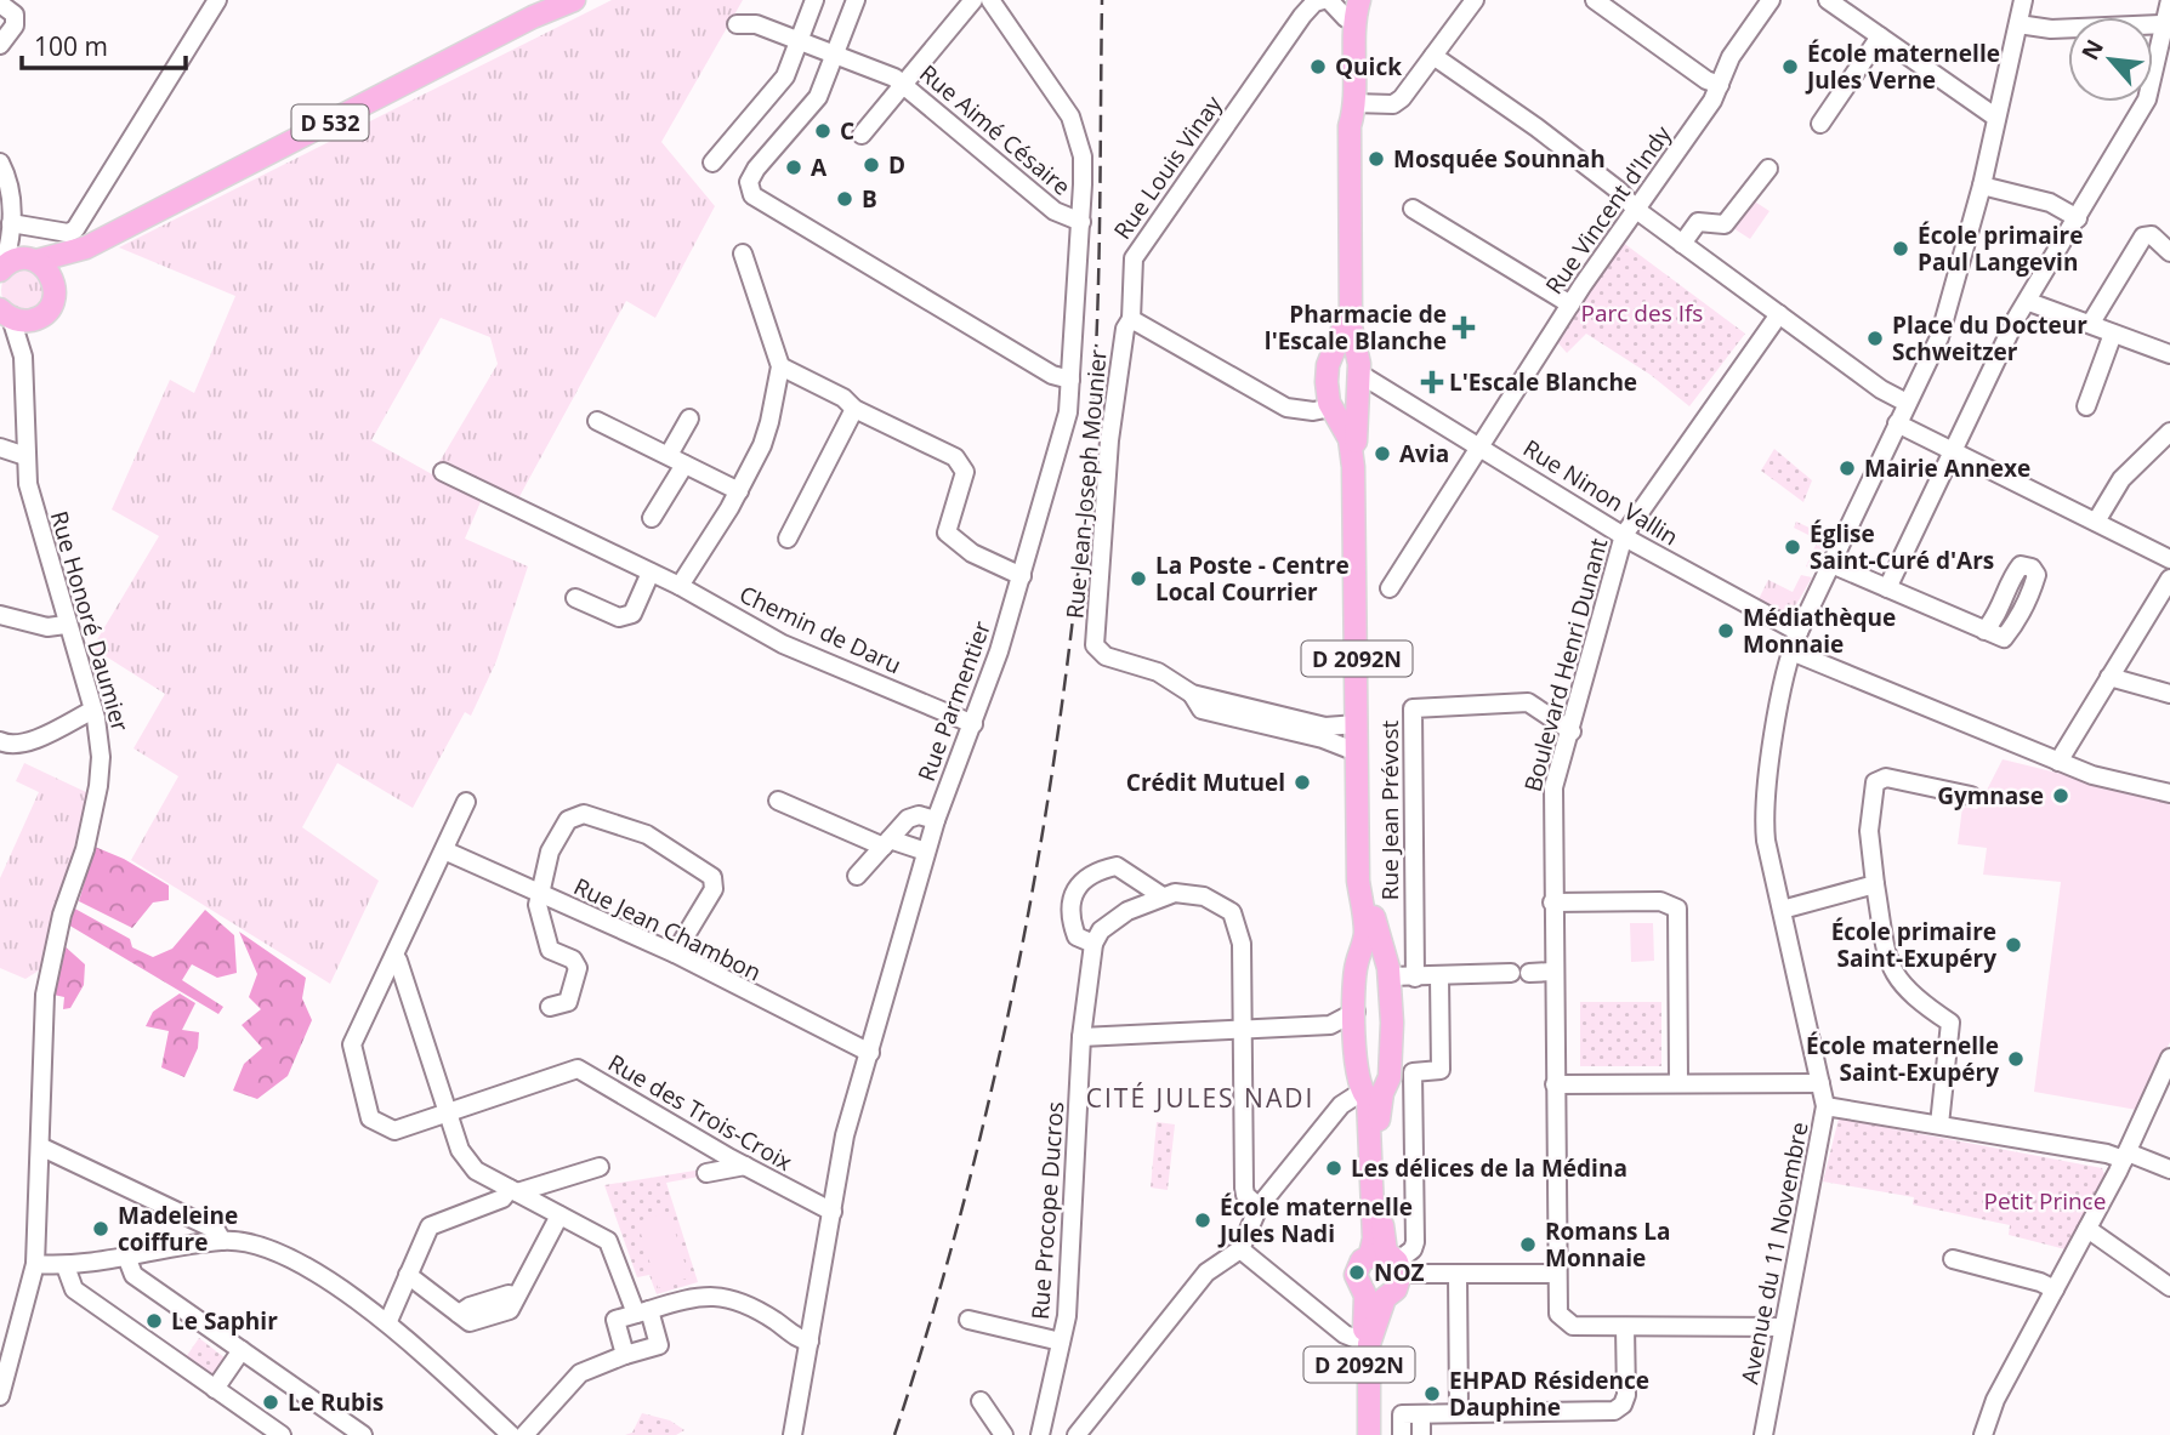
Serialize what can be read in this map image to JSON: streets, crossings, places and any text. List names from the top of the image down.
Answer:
{
  "streets": {
    "main road": ["D 532", "D 2092N"],
    "street": [
      "Rue Aimé Césaire",
      "Rue Louis Vinay",
      "Rue Vincent d'Indy",
      "Rue Jean-Joseph Mounier",
      "Rue Ninon Vallin",
      "Rue Honoré Daumier",
      "Chemin de Daru",
      "Boulevard Henri Dunant",
      "Rue Parmentier",
      "Rue Jean Prévost",
      "Rue Jean Chambon",
      "Rue des Trois-Croix",
      "Rue Procope Ducros",
      "Avenue du 11 Novembre"
    ]
  },
  "crossings": [
    ["Rue Aimé Césaire", "Rue Parmentier"],
    ["Rue Louis Vinay", "Rue Jean-Joseph Mounier"],
    ["Rue Louis Vinay", "D 2092N"],
    ["Rue Vincent d'Indy", "Rue Ninon Vallin"],
    ["Rue Jean-Joseph Mounier", "D 2092N"],
    ["Rue Ninon Vallin", "D 2092N"],
    ["Rue Ninon Vallin", "Boulevard Henri Dunant"],
    ["Rue Ninon Vallin", "Avenue du 11 Novembre"],
    ["Chemin de Daru", "Rue Parmentier"],
    ["Boulevard Henri Dunant", "Rue Jean Prévost"],
    ["Rue Parmentier", "Rue Jean Chambon"],
    ["Rue Parmentier", "Rue des Trois-Croix"],
    ["Rue Jean Chambon", "Rue des Trois-Croix"]
  ],
  "districts": ["CITÉ JULES NADI"],
  "parks": ["Parc des Ifs", "Petit Prince"],
  "places": {
    "other": [
      "Quick",
      "École maternelle Jules Verne",
      "C",
      "Mosquée Sounnah",
      "D",
      "A",
      "B",
      "École primaire Paul Langevin",
      "Place du Docteur Schweitzer",
      "Avia",
      "Mairie Annexe",
      "Église Saint-Curé d'Ars",
      "La Poste - Centre Local Courrier",
      "Médiathèque Monnaie",
      "Crédit Mutuel",
      "Gymnase",
      "École primaire Saint-Exupéry",
      "École maternelle Saint-Exupéry",
      "Les délices de la Médina",
      "École maternelle Jules Nadi",
      "Madeleine coiffure",
      "Romans La Monnaie",
      "NOZ",
      "Le Saphir",
      "EHPAD Résidence Dauphine",
      "Le Rubis"
    ],
    "health": ["Pharmacie de l'Escale Blanche", "L'Escale Blanche"]
  },
  "scale_bar": "100 m",
  "north": "top left"
}
